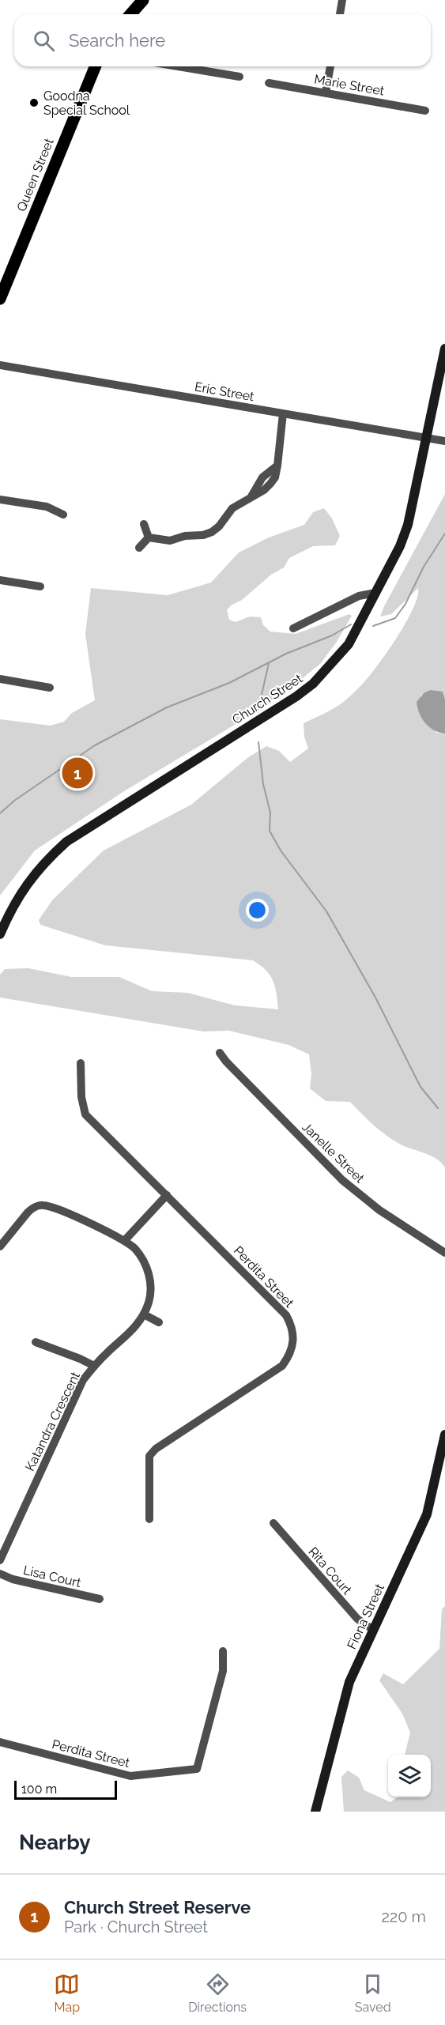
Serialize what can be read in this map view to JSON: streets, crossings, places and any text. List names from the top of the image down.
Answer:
{
  "streets": {
    "main road": ["Queen Street"],
    "street": [
      "Marie Street",
      "Eric Street",
      "Church Street",
      "Janelle Street",
      "Perdita Street",
      "Katandra Crescent",
      "Rita Court",
      "Lisa Court",
      "Fiona Street"
    ]
  },
  "crossings": [
    ["Eric Street", "Church Street"],
    ["Rita Court", "Fiona Street"]
  ],
  "places": ["Goodna Special School"],
  "scale_bar": "100 m",
  "page": {
    "search": "Search here",
    "pins": "1",
    "scale": "100 m",
    "heading": "Nearby",
    "list": [
      {
        "mark": "1",
        "name": "Church Street Reserve",
        "note": "Park · Church Street",
        "value": "220 m"
      }
    ],
    "nav": ["Map", "Directions", "Saved"]
  }
}
